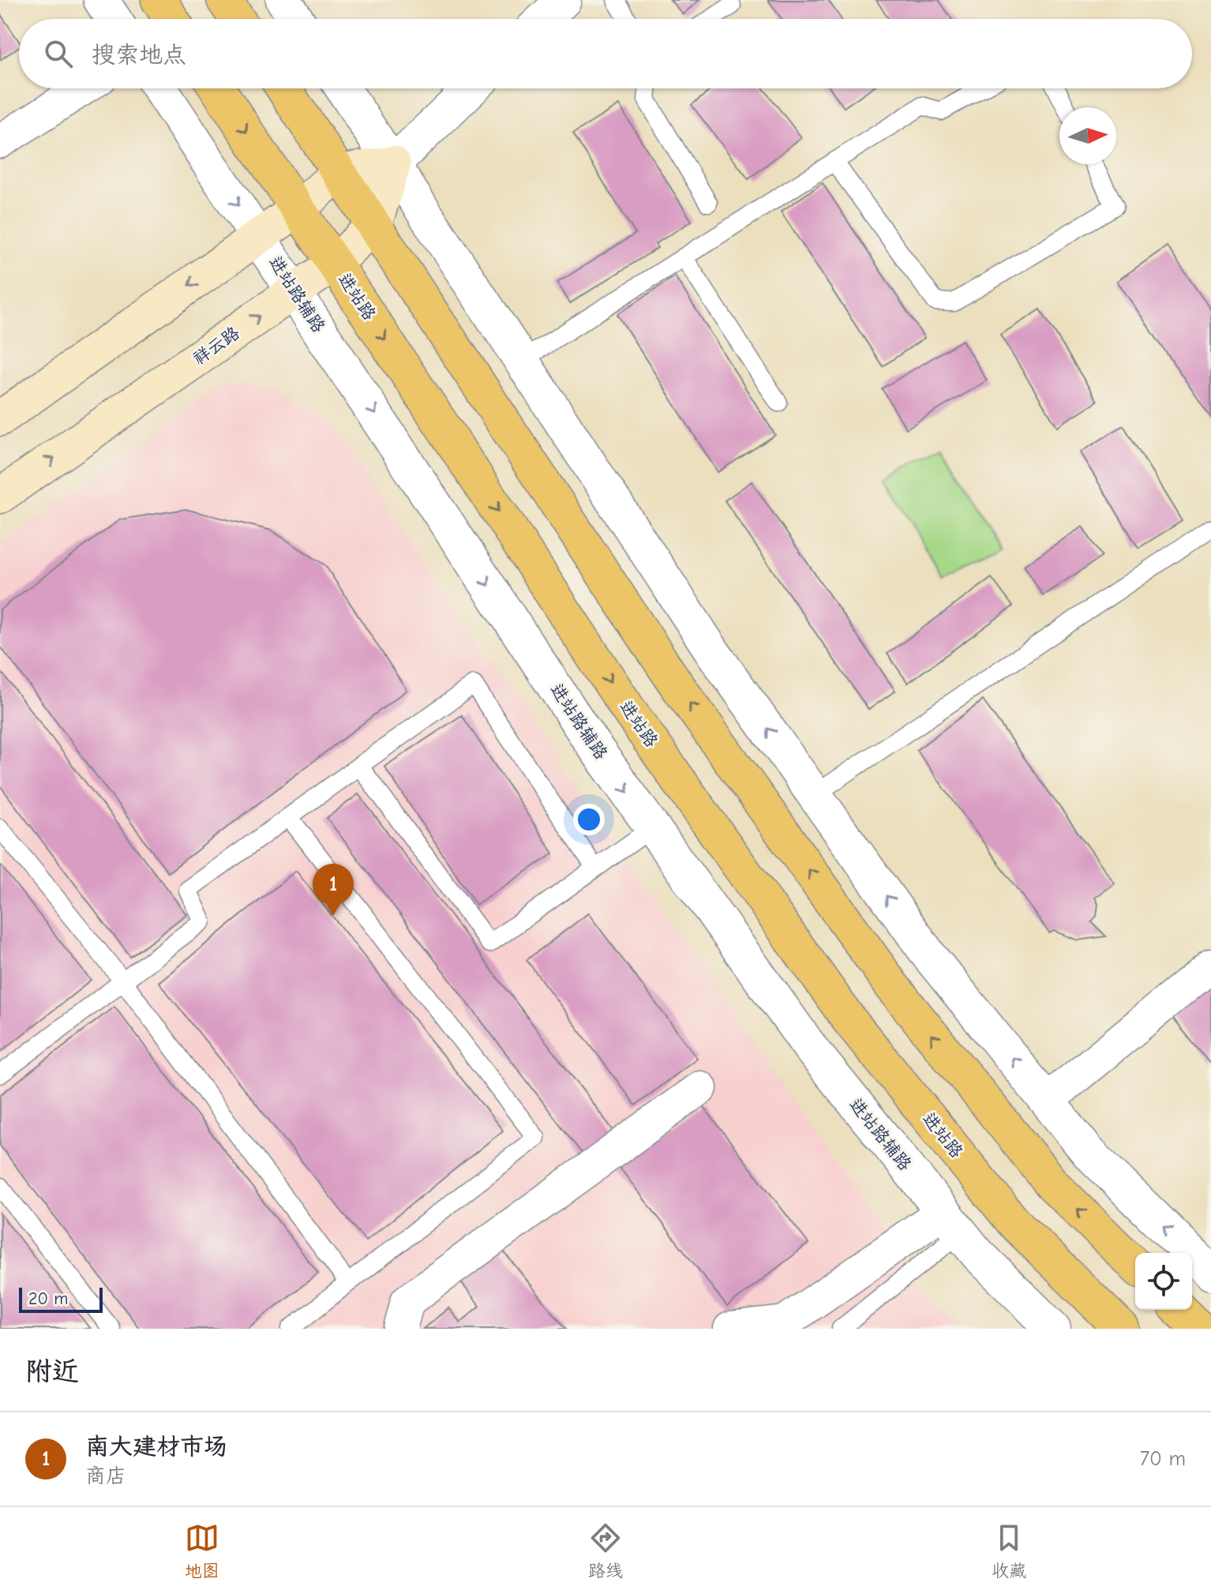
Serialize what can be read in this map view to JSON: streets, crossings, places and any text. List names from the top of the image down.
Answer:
{
  "streets": {
    "main road": ["进站路", "祥云路"],
    "street": ["进站路辅路"]
  },
  "crossings": [
    ["进站路辅路", "祥云路"],
    ["进站路", "祥云路"]
  ],
  "one_way": ["祥云路"],
  "scale_bar": "20 m",
  "north": "right",
  "page": {
    "search": "搜索地点",
    "pins": "1",
    "scale": "20 m",
    "heading": "附近",
    "list": [
      {
        "mark": "1",
        "name": "南大建材市场",
        "note": "商店",
        "value": "70 m"
      }
    ],
    "nav": ["地图", "路线", "收藏"]
  }
}
